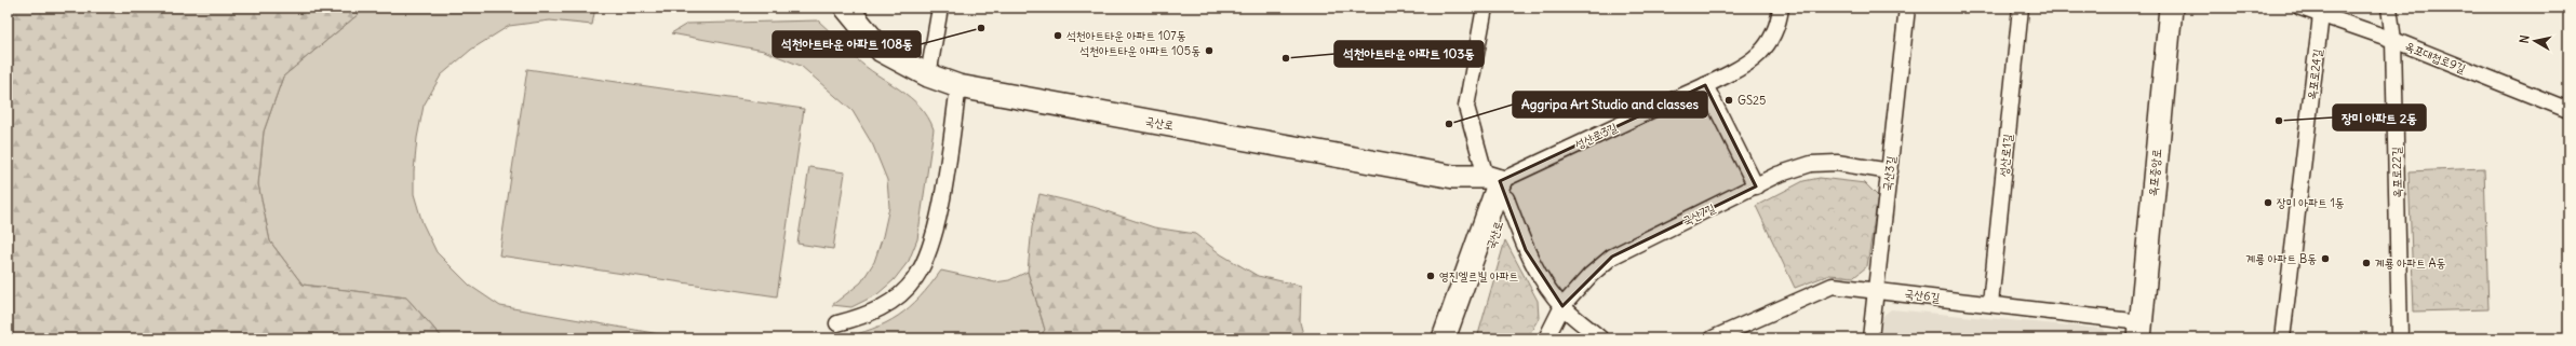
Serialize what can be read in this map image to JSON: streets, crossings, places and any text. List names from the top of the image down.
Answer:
{
  "streets": {
    "street": [
      "옥포대첩로9길",
      "옥포로24길",
      "국산로",
      "성산로3길",
      "성산로1길",
      "옥포중앙로",
      "옥포로22길",
      "국산3길",
      "국산7길",
      "국산6길"
    ]
  },
  "crossings": [
    ["옥포대첩로9길", "옥포로24길"],
    ["옥포대첩로9길", "옥포로22길"],
    ["국산로", "성산로3길"],
    ["성산로1길", "국산6길"],
    ["옥포중앙로", "국산6길"],
    ["국산3길", "국산7길"],
    ["국산3길", "국산6길"]
  ],
  "places": [
    "석천아트타운 아파트 108동",
    "석천아트타운 아파트 107동",
    "석천아트타운 아파트 105동",
    "석천아트타운 아파트 103동",
    "GS25",
    "장미 아파트 2동",
    "Aggripa Art Studio and classes",
    "장미 아파트 1동",
    "계룡 아파트 B동",
    "계룡 아파트 A동",
    "영진엘르빌 아파트"
  ],
  "north": "left"
}
